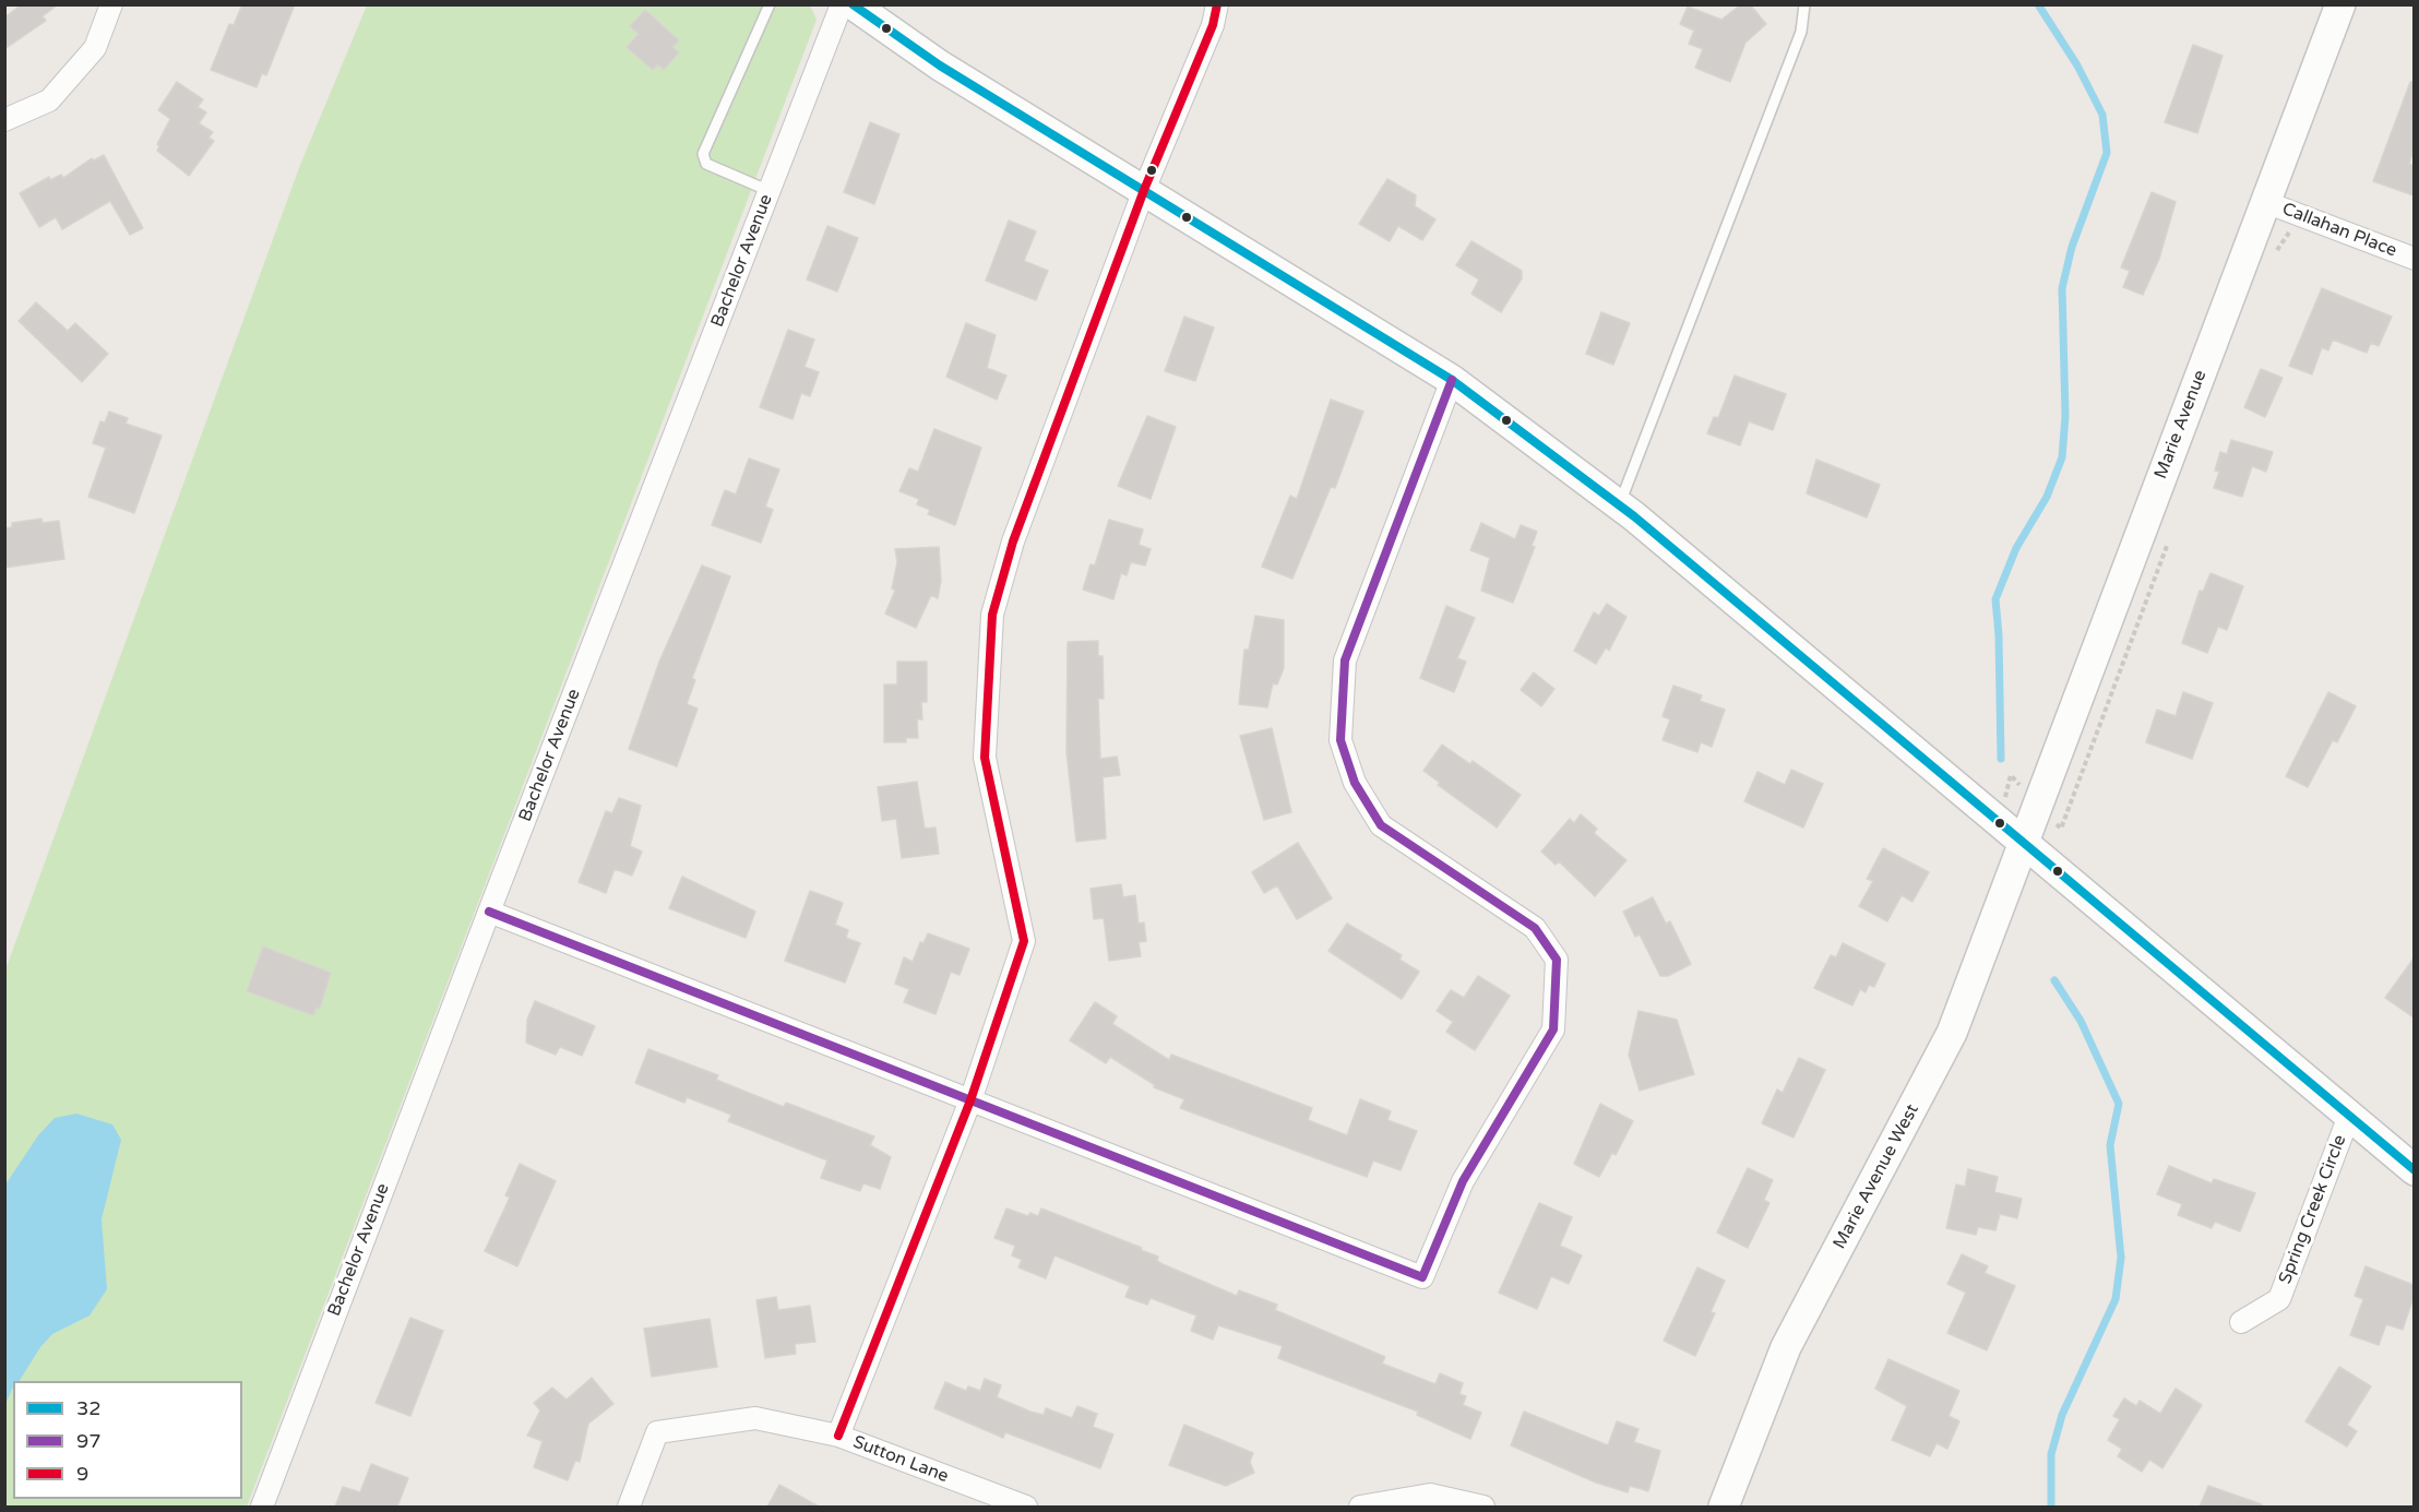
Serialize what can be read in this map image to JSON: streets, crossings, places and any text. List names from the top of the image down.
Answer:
{
  "streets": {
    "main road": ["Marie Avenue", "Marie Avenue West"],
    "street": [
      "Callahan Place",
      "Bachelor Avenue",
      "Spring Creek Circle",
      "Sutton Lane"
    ]
  },
  "crossings": [
    ["Callahan Place", "Marie Avenue"],
    ["Marie Avenue", "Marie Avenue West"]
  ],
  "lines": ["transit line 32", "transit line 9", "transit line 97"],
  "legend": ["32", "97", "9"]
}
